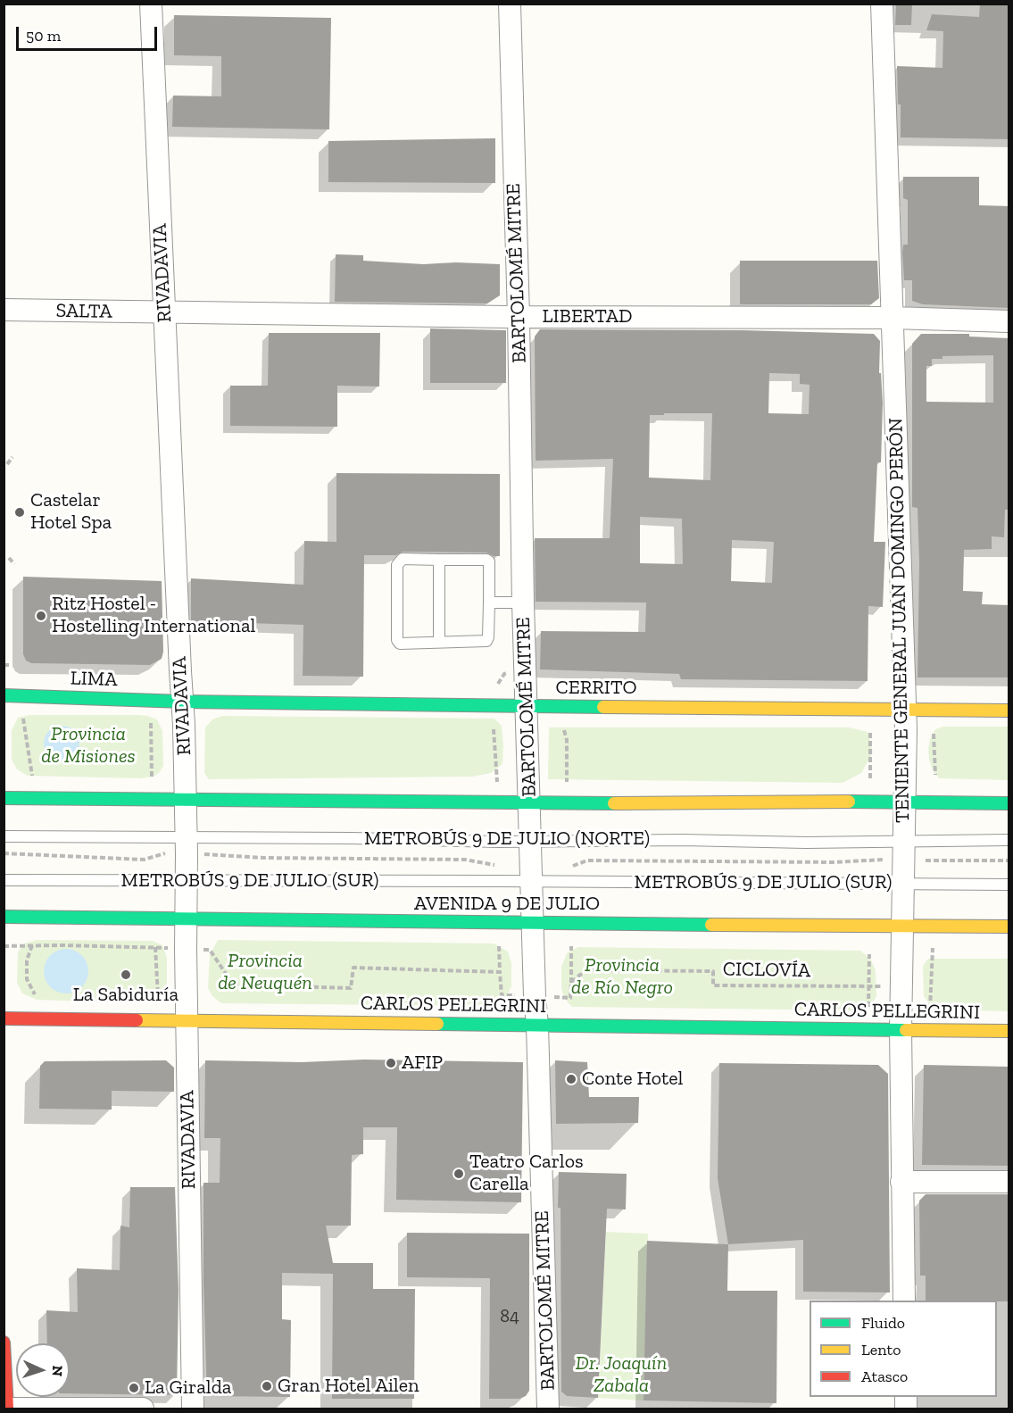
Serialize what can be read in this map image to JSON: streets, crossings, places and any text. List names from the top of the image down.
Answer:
{
  "streets": {
    "main road": [
      "LIMA",
      "CERRITO",
      "AVENIDA 9 DE JULIO",
      "CARLOS PELLEGRINI"
    ],
    "street": [
      "RIVADAVIA",
      "BARTOLOMÉ MITRE",
      "SALTA",
      "LIBERTAD",
      "TENIENTE GENERAL JUAN DOMINGO PERÓN"
    ],
    "lane": ["METROBÚS 9 DE JULIO (NORTE)", "METROBÚS 9 DE JULIO (SUR)"],
    "path": ["CICLOVÍA"]
  },
  "crossings": [
    ["RIVADAVIA", "SALTA"],
    ["RIVADAVIA", "LIBERTAD"],
    ["RIVADAVIA", "LIMA"],
    ["RIVADAVIA", "CERRITO"],
    ["RIVADAVIA", "METROBÚS 9 DE JULIO (NORTE)"],
    ["RIVADAVIA", "METROBÚS 9 DE JULIO (SUR)"],
    ["RIVADAVIA", "AVENIDA 9 DE JULIO"],
    ["RIVADAVIA", "CICLOVÍA"],
    ["RIVADAVIA", "CARLOS PELLEGRINI"],
    ["BARTOLOMÉ MITRE", "LIBERTAD"],
    ["BARTOLOMÉ MITRE", "CERRITO"],
    ["BARTOLOMÉ MITRE", "METROBÚS 9 DE JULIO (NORTE)"],
    ["BARTOLOMÉ MITRE", "METROBÚS 9 DE JULIO (SUR)"],
    ["BARTOLOMÉ MITRE", "AVENIDA 9 DE JULIO"],
    ["BARTOLOMÉ MITRE", "CICLOVÍA"],
    ["BARTOLOMÉ MITRE", "CARLOS PELLEGRINI"],
    ["SALTA", "LIBERTAD"],
    ["LIBERTAD", "TENIENTE GENERAL JUAN DOMINGO PERÓN"],
    ["TENIENTE GENERAL JUAN DOMINGO PERÓN", "CERRITO"],
    ["TENIENTE GENERAL JUAN DOMINGO PERÓN", "METROBÚS 9 DE JULIO (NORTE)"],
    ["TENIENTE GENERAL JUAN DOMINGO PERÓN", "METROBÚS 9 DE JULIO (SUR)"],
    ["TENIENTE GENERAL JUAN DOMINGO PERÓN", "AVENIDA 9 DE JULIO"],
    ["TENIENTE GENERAL JUAN DOMINGO PERÓN", "CICLOVÍA"],
    ["TENIENTE GENERAL JUAN DOMINGO PERÓN", "CARLOS PELLEGRINI"],
    ["LIMA", "CERRITO"]
  ],
  "parks": [
    "Provincia de Misiones",
    "Provincia de Neuquén",
    "Provincia de Río Negro",
    "Dr. Joaquín Zabala"
  ],
  "places": [
    "Castelar Hotel Spa",
    "Ritz Hostel - Hostelling International",
    "La Sabiduría",
    "AFIP",
    "Conte Hotel",
    "Teatro Carlos Carella",
    "Gran Hotel Ailen",
    "La Giralda"
  ],
  "house_numbers": ["84"],
  "legend": ["Fluido", "Lento", "Atasco"],
  "scale_bar": "50 m",
  "north": "right"
}
